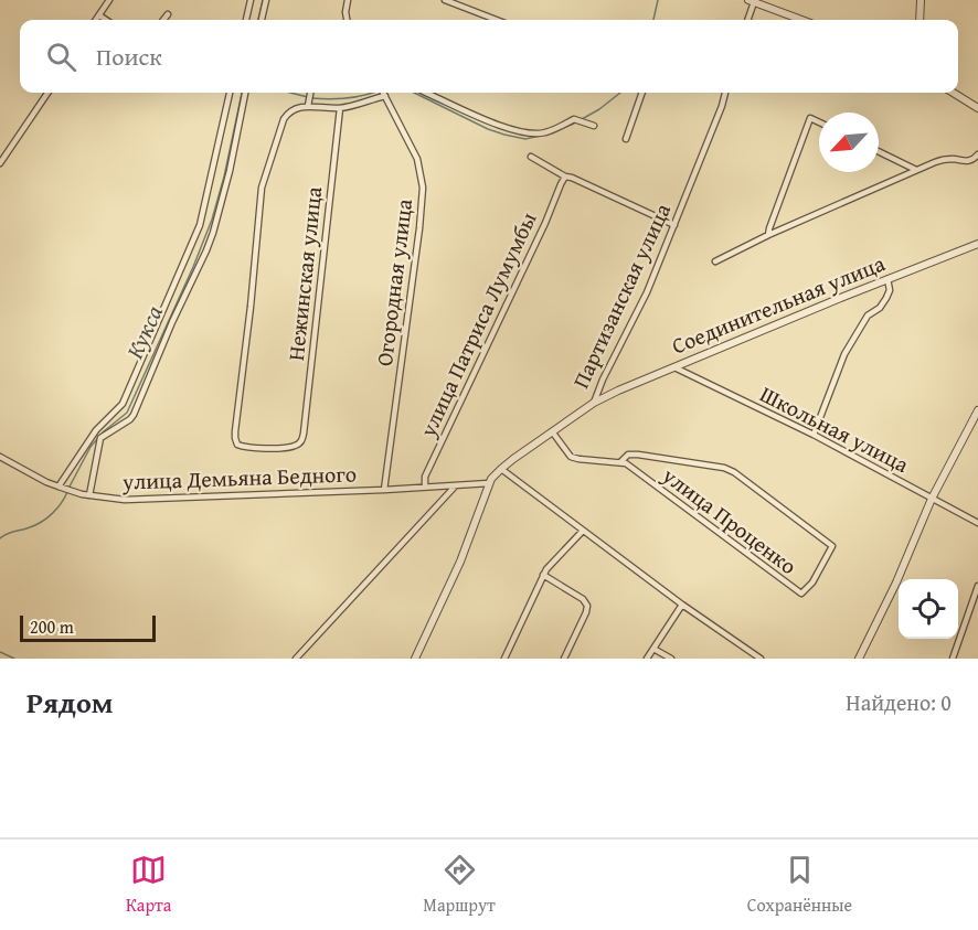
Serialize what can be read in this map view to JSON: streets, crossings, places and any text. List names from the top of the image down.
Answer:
{
  "streets": {
    "street": [
      "Нежинская улица",
      "Огородная улица",
      "Партизанская улица",
      "Соединительная улица",
      "улица Патриса Лумумбы",
      "Школьная улица",
      "улица Демьяна Бедного",
      "улица Проценко"
    ]
  },
  "crossings": [
    ["Огородная улица", "улица Демьяна Бедного"],
    ["Партизанская улица", "Соединительная улица"],
    ["Партизанская улица", "улица Демьяна Бедного"],
    ["Партизанская улица", "улица Проценко"],
    ["Соединительная улица", "Школьная улица"],
    ["улица Патриса Лумумбы", "улица Демьяна Бедного"]
  ],
  "water": ["Кукса"],
  "scale_bar": "200 m",
  "north": "bottom left",
  "page": {
    "search": "Поиск",
    "scale": "200 m",
    "heading": ["Рядом", "Найдено: 0"],
    "nav": ["Карта", "Маршрут", "Сохранённые"]
  }
}
